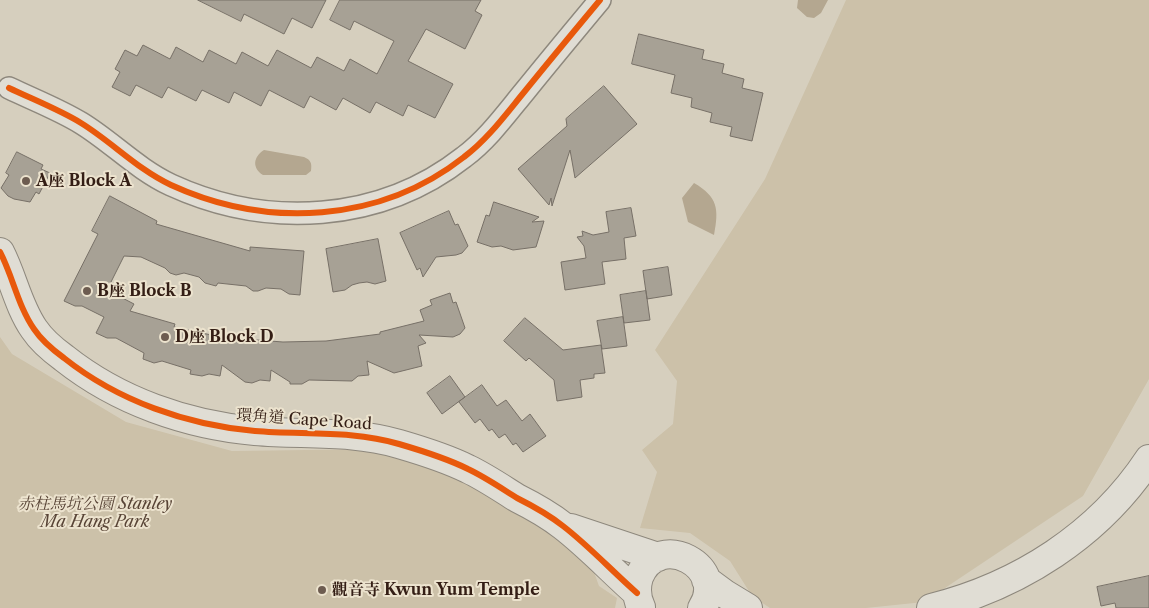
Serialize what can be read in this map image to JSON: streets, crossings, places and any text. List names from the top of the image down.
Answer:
{
  "streets": {
    "street": ["環角道 Cape Road"]
  },
  "parks": ["赤柱馬坑公園 Stanley Ma Hang Park"],
  "places": [
    "A座 Block A",
    "B座 Block B",
    "D座 Block D",
    "觀音寺 Kwun Yum Temple"
  ]
}
